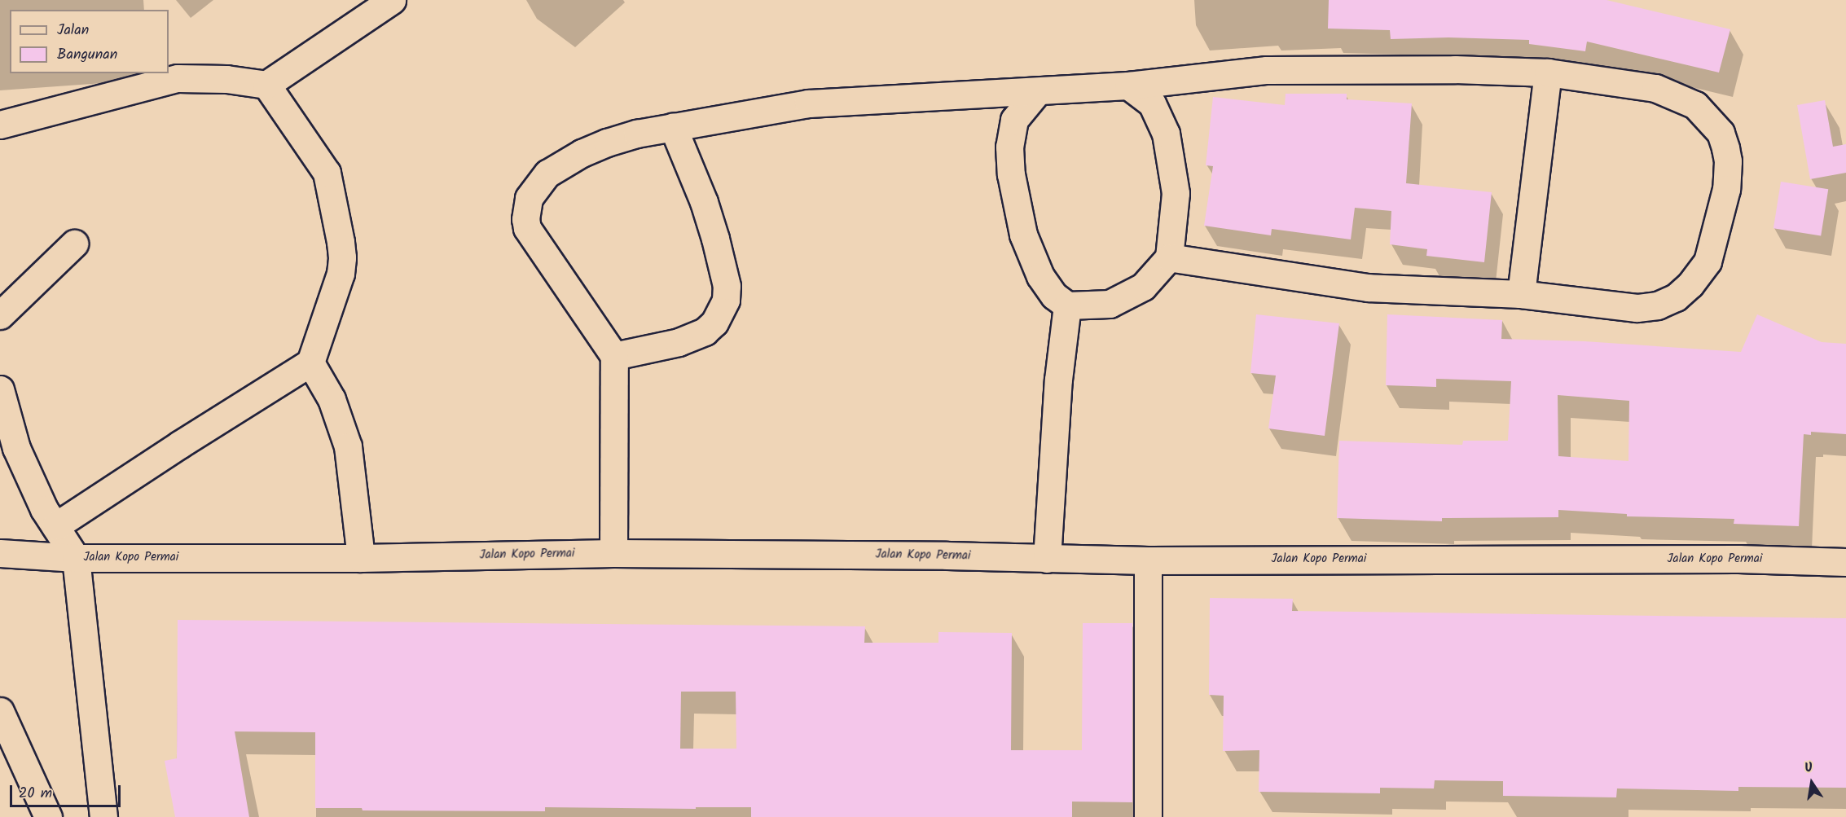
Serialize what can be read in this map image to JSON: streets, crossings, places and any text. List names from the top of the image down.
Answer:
{
  "streets": {
    "street": ["Jalan Kopo Permai"]
  },
  "legend": ["Jalan", "Bangunan"],
  "scale_bar": "20 m",
  "north": "top"
}
